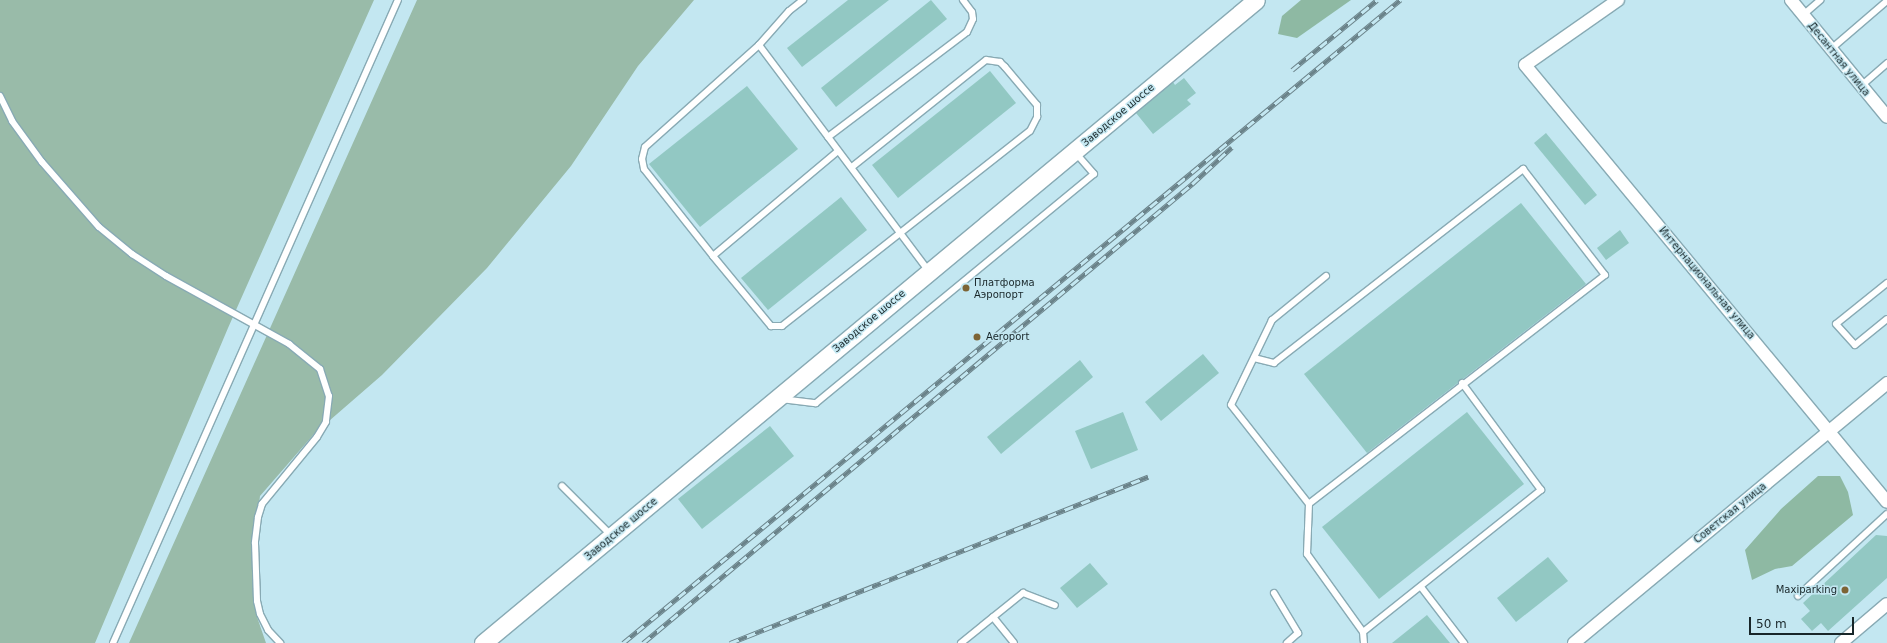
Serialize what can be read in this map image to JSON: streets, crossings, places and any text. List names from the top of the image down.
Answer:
{
  "streets": {
    "street": [
      "Десантная улица",
      "Заводское шоссе",
      "Интернациональная улица",
      "Советская улица"
    ]
  },
  "crossings": [
    ["Интернациональная улица", "Советская улица"]
  ],
  "places": ["Платформа Аэропорт", "Aeroport", "Maxiparking"],
  "scale_bar": "50 m"
}
